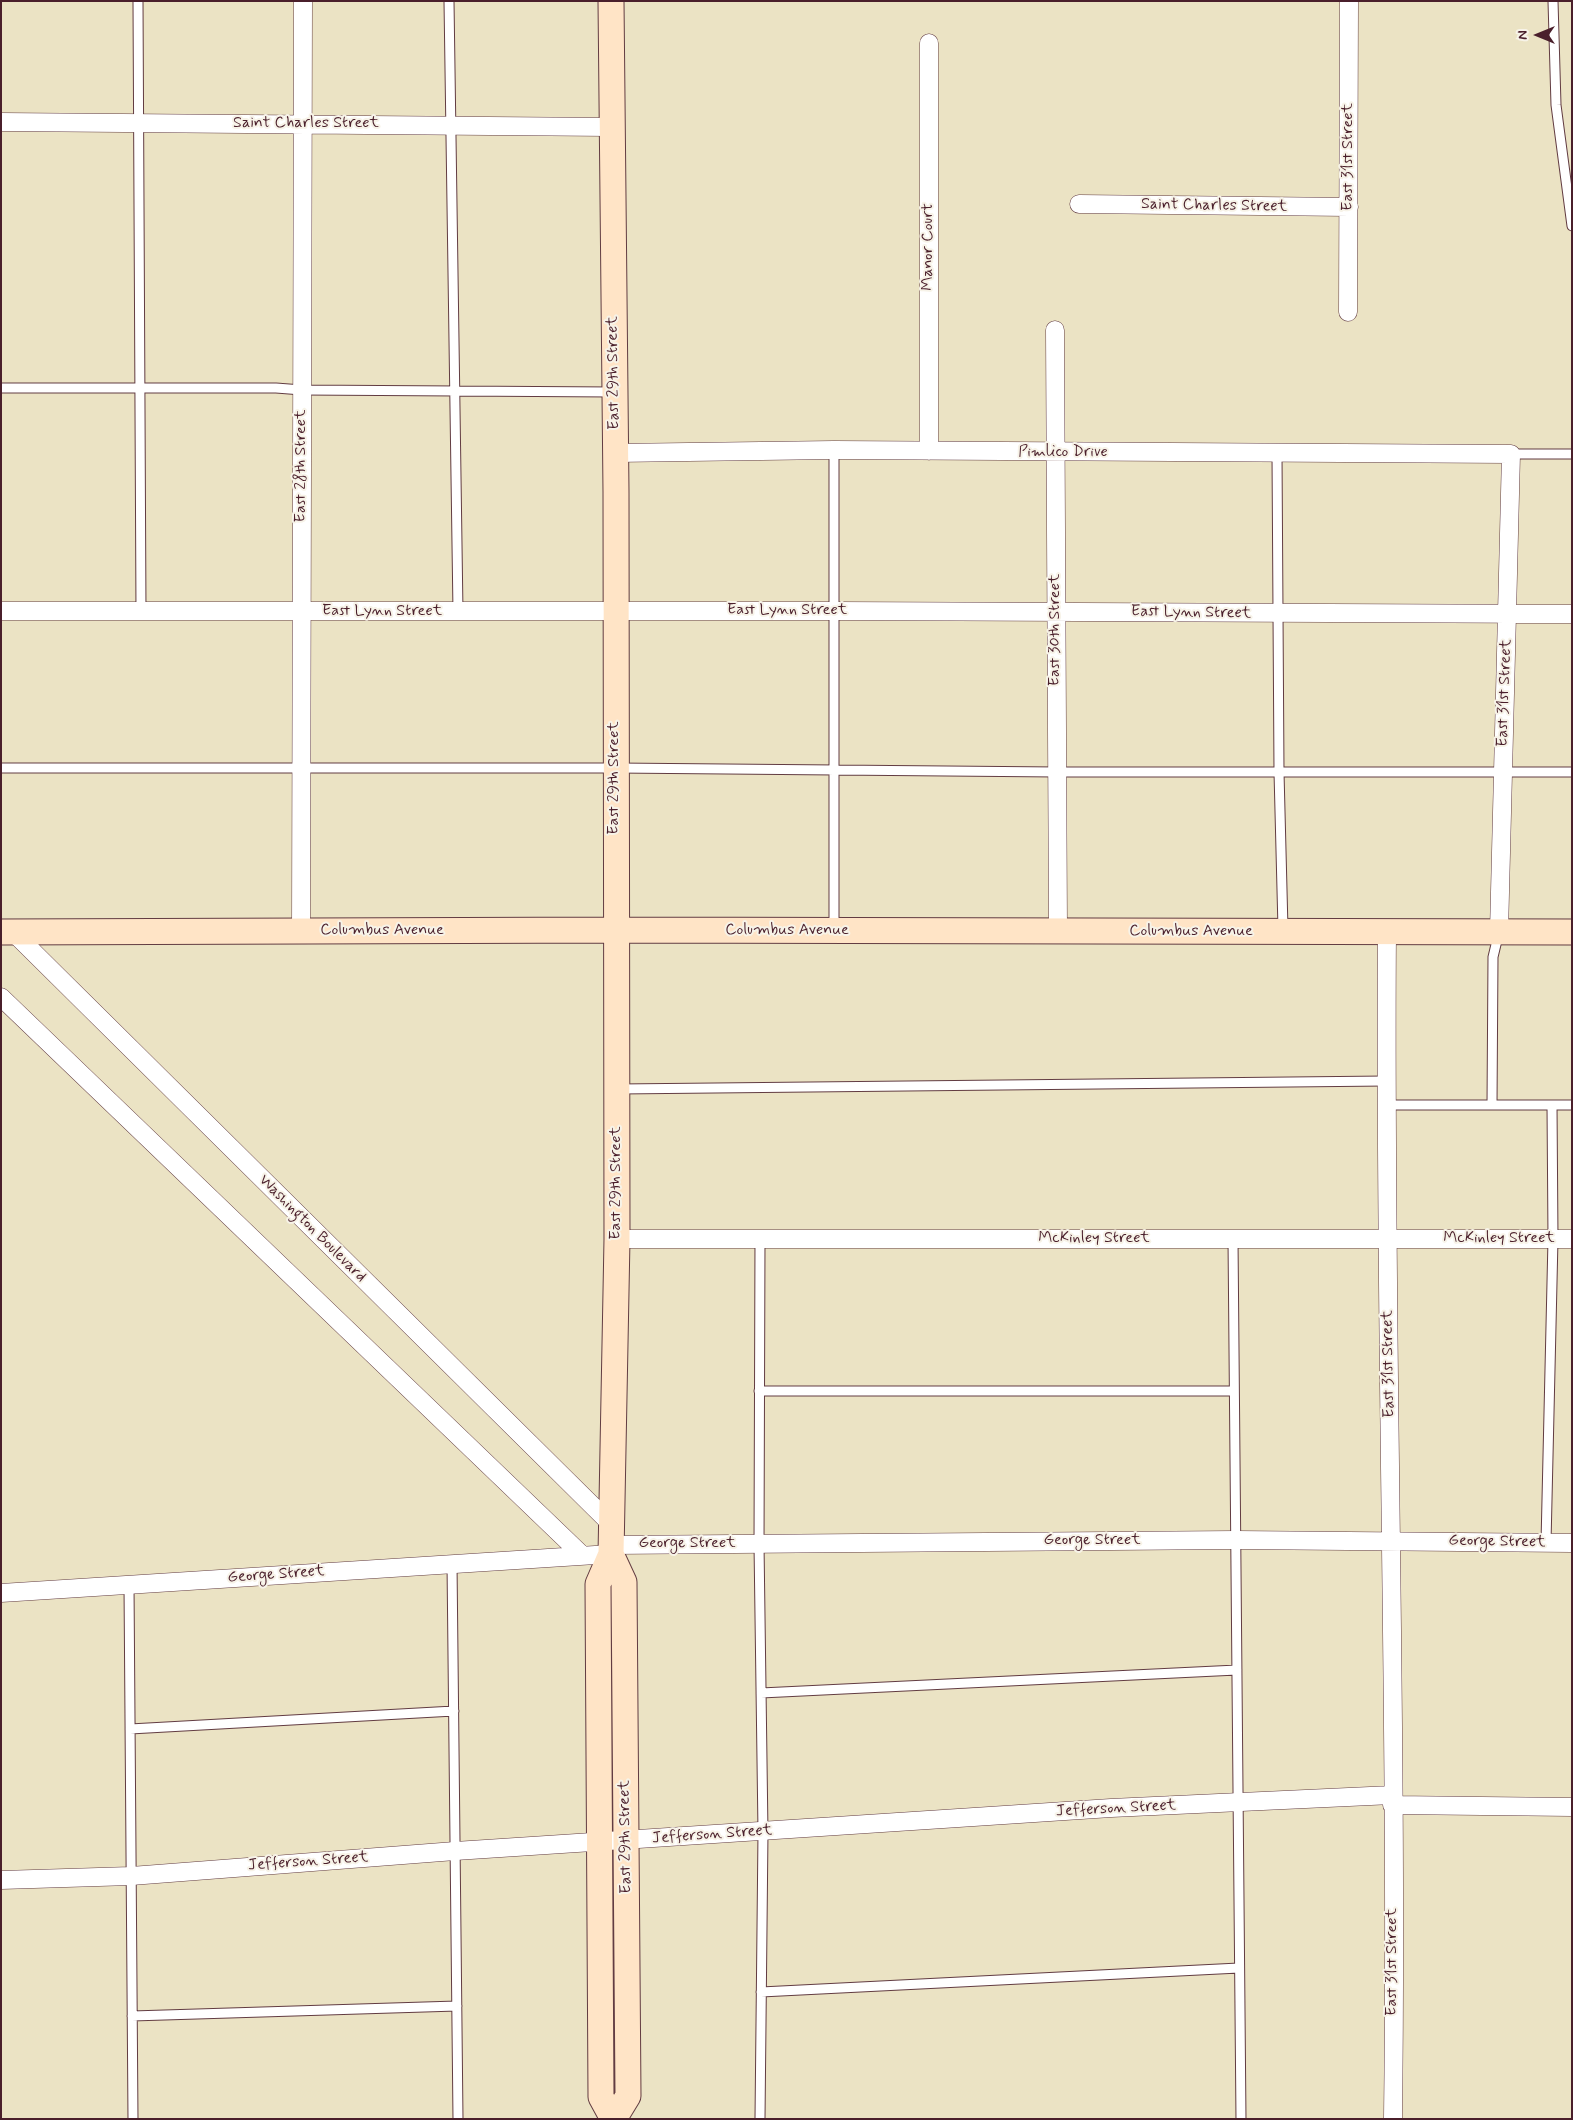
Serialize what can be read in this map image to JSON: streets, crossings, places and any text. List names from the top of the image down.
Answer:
{
  "streets": {
    "street": [
      "Saint Charles Street",
      "East 31st Street",
      "Manor Court",
      "East 29th Street",
      "Pimlico Drive",
      "East 28th Street",
      "East Lynn Street",
      "East 30th Street",
      "Columbus Avenue",
      "Washington Boulevard",
      "McKinley Street",
      "George Street",
      "Jefferson Street"
    ]
  },
  "crossings": [
    ["Saint Charles Street", "East 31st Street"],
    ["Saint Charles Street", "East 29th Street"],
    ["Saint Charles Street", "East 28th Street"],
    ["East 31st Street", "Pimlico Drive"],
    ["East 31st Street", "East Lynn Street"],
    ["East 31st Street", "Columbus Avenue"],
    ["East 31st Street", "McKinley Street"],
    ["East 31st Street", "George Street"],
    ["East 31st Street", "Jefferson Street"],
    ["Manor Court", "Pimlico Drive"],
    ["East 29th Street", "Pimlico Drive"],
    ["East 29th Street", "East Lynn Street"],
    ["East 29th Street", "Columbus Avenue"],
    ["East 29th Street", "Washington Boulevard"],
    ["East 29th Street", "McKinley Street"],
    ["East 29th Street", "George Street"],
    ["East 29th Street", "Jefferson Street"],
    ["Pimlico Drive", "East 30th Street"],
    ["East 28th Street", "East Lynn Street"],
    ["East 28th Street", "Columbus Avenue"],
    ["East Lynn Street", "East 30th Street"],
    ["East 30th Street", "Columbus Avenue"],
    ["Columbus Avenue", "Washington Boulevard"],
    ["Washington Boulevard", "George Street"]
  ],
  "north": "left"
}
